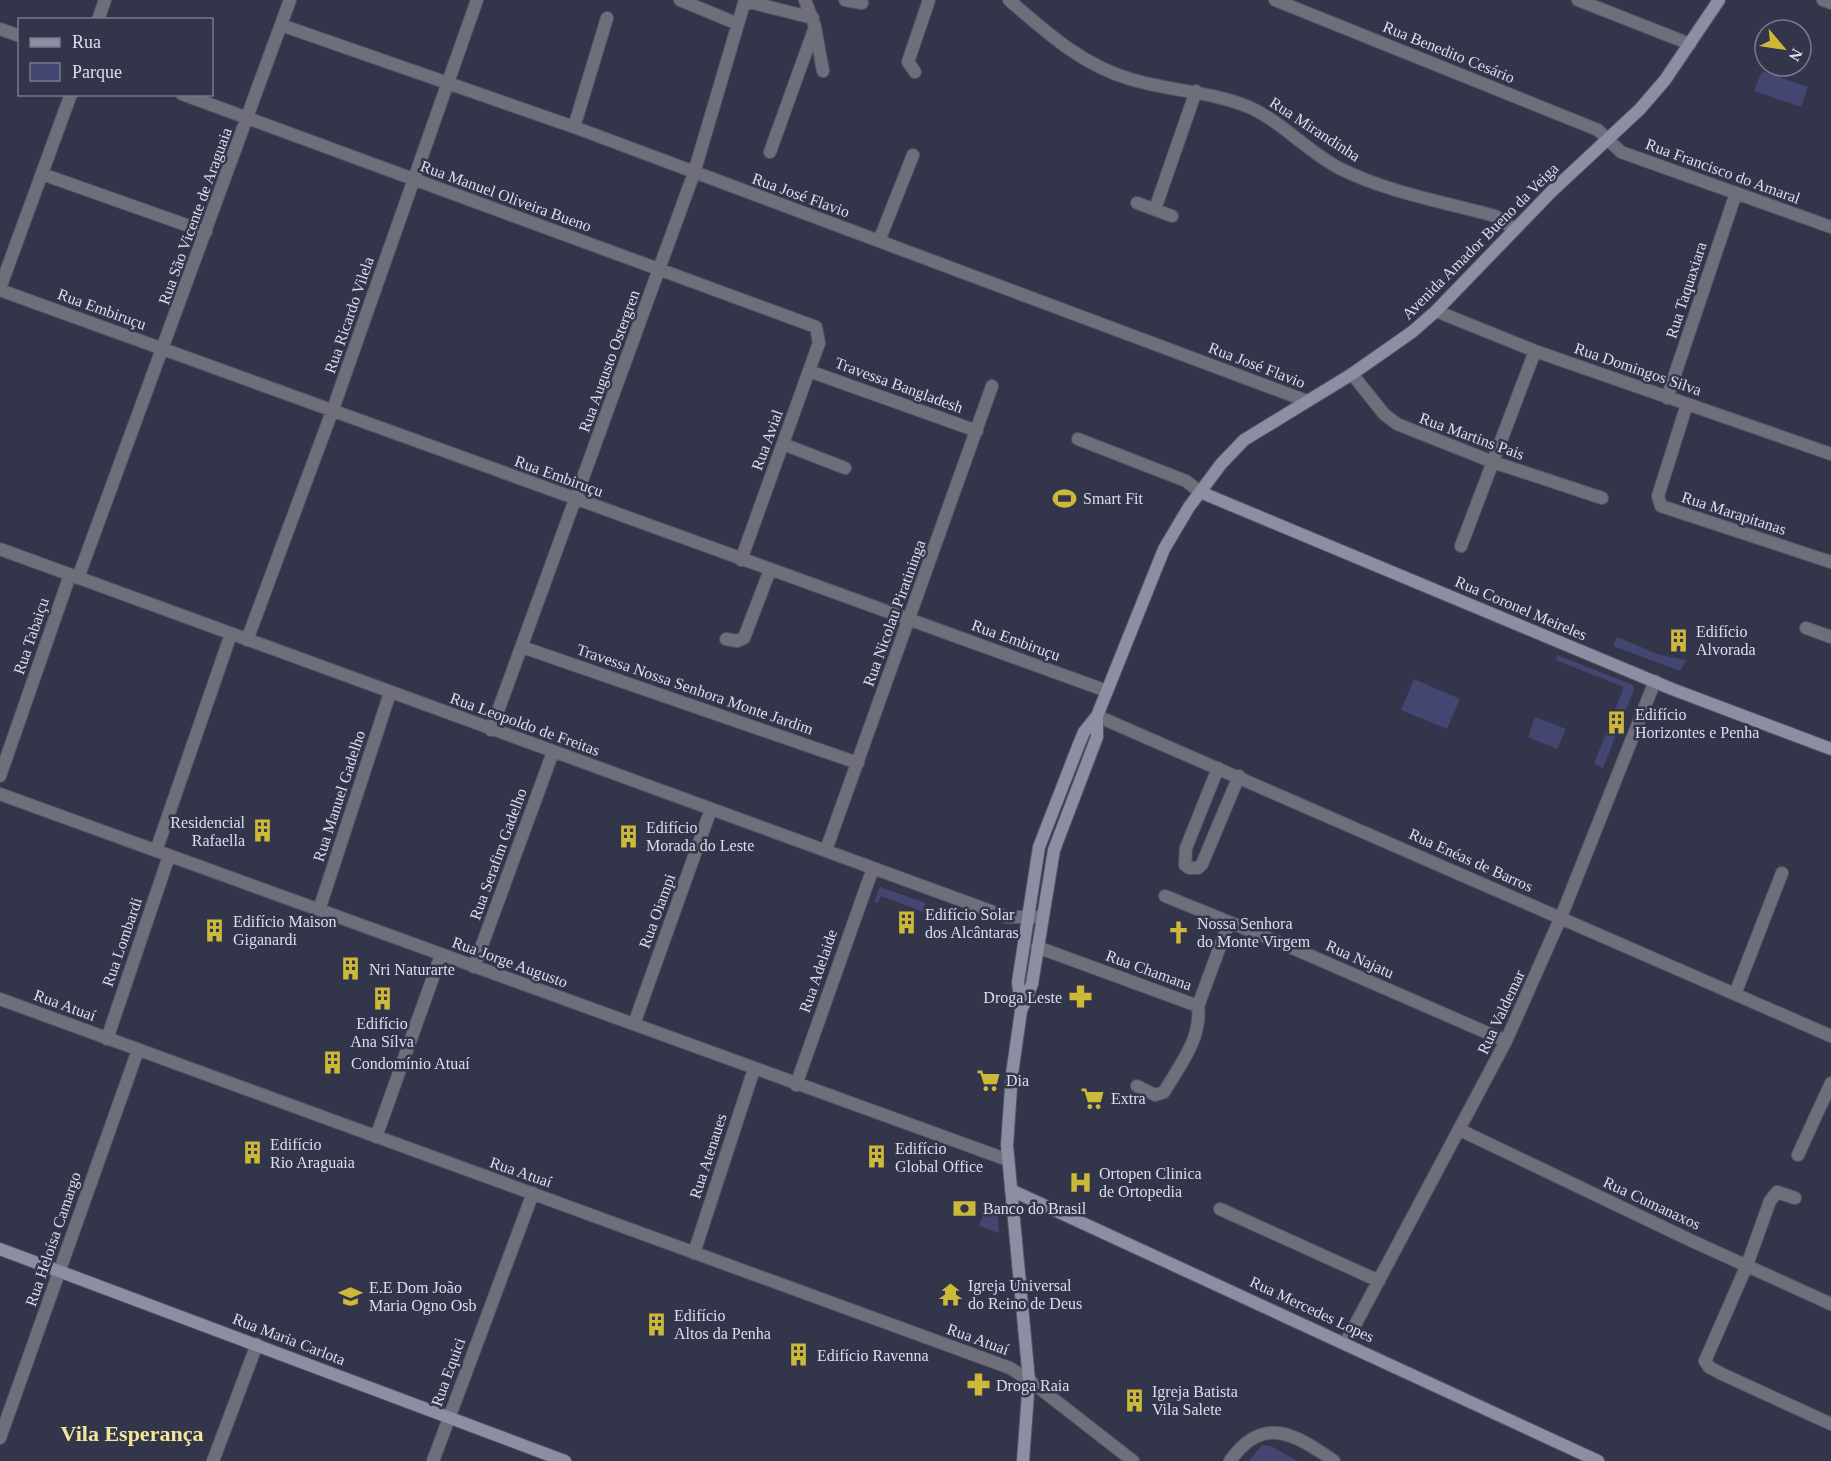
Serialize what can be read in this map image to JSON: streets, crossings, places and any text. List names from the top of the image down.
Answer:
{
  "streets": {
    "main road": [
      "Avenida Amador Bueno da Veiga",
      "Rua Coronel Meireles",
      "Rua Mercedes Lopes",
      "Rua Maria Carlota"
    ],
    "street": [
      "Rua Benedito Cesário",
      "Rua Mirandinha",
      "Rua Francisco do Amaral",
      "Rua José Flavio",
      "Rua Manuel Oliveira Bueno",
      "Rua São Vicente de Araguaia",
      "Rua Taquaxiara",
      "Rua Embiruçu",
      "Rua Ricardo Vilela",
      "Rua Augusto Ostergren",
      "Rua Domingos Silva",
      "Travessa Bangladesh",
      "Rua Martins Pais",
      "Rua Avial",
      "Rua Marapitanas",
      "Rua Nicolau Piratininga",
      "Rua Tabaiçu",
      "Travessa Nossa Senhora Monte Jardim",
      "Rua Leopoldo de Freitas",
      "Rua Manuel Gadelho",
      "Rua Serafim Gadelho",
      "Rua Enéas de Barros",
      "Rua Oiampi",
      "Rua Lombardi",
      "Rua Najatu",
      "Rua Jorge Augusto",
      "Rua Chamana",
      "Rua Adelaide",
      "Rua Atuaí",
      "Rua Valdemar",
      "Rua Atenaues",
      "Rua Cumanaxos",
      "Rua Heloísa Camargo",
      "Rua Equici"
    ]
  },
  "crossings": [
    ["Rua Benedito Cesário", "Rua Francisco do Amaral"],
    ["Rua Benedito Cesário", "Avenida Amador Bueno da Veiga"],
    ["Rua Mirandinha", "Avenida Amador Bueno da Veiga"],
    ["Rua Francisco do Amaral", "Avenida Amador Bueno da Veiga"],
    ["Rua Francisco do Amaral", "Rua Taquaxiara"],
    ["Rua José Flavio", "Rua São Vicente de Araguaia"],
    ["Rua José Flavio", "Avenida Amador Bueno da Veiga"],
    ["Rua José Flavio", "Rua Ricardo Vilela"],
    ["Rua José Flavio", "Rua Augusto Ostergren"],
    ["Rua Manuel Oliveira Bueno", "Rua São Vicente de Araguaia"],
    ["Rua Manuel Oliveira Bueno", "Rua Ricardo Vilela"],
    ["Rua Manuel Oliveira Bueno", "Rua Augusto Ostergren"],
    ["Rua Manuel Oliveira Bueno", "Rua Avial"],
    ["Rua São Vicente de Araguaia", "Rua Embiruçu"],
    ["Rua São Vicente de Araguaia", "Rua Tabaiçu"],
    ["Rua São Vicente de Araguaia", "Rua Leopoldo de Freitas"],
    ["Avenida Amador Bueno da Veiga", "Rua Embiruçu"],
    ["Avenida Amador Bueno da Veiga", "Rua Domingos Silva"],
    ["Avenida Amador Bueno da Veiga", "Rua Martins Pais"],
    ["Avenida Amador Bueno da Veiga", "Rua Coronel Meireles"],
    ["Avenida Amador Bueno da Veiga", "Rua Leopoldo de Freitas"],
    ["Avenida Amador Bueno da Veiga", "Rua Enéas de Barros"],
    ["Avenida Amador Bueno da Veiga", "Rua Jorge Augusto"],
    ["Avenida Amador Bueno da Veiga", "Rua Chamana"],
    ["Avenida Amador Bueno da Veiga", "Rua Atuaí"],
    ["Avenida Amador Bueno da Veiga", "Rua Mercedes Lopes"],
    ["Rua Taquaxiara", "Rua Domingos Silva"],
    ["Rua Embiruçu", "Rua Ricardo Vilela"],
    ["Rua Embiruçu", "Rua Augusto Ostergren"],
    ["Rua Embiruçu", "Rua Avial"],
    ["Rua Embiruçu", "Rua Nicolau Piratininga"],
    ["Rua Ricardo Vilela", "Rua Leopoldo de Freitas"],
    ["Rua Augusto Ostergren", "Travessa Nossa Senhora Monte Jardim"],
    ["Rua Augusto Ostergren", "Rua Leopoldo de Freitas"],
    ["Rua Domingos Silva", "Rua Marapitanas"],
    ["Travessa Bangladesh", "Rua Avial"],
    ["Travessa Bangladesh", "Rua Nicolau Piratininga"],
    ["Rua Coronel Meireles", "Rua Valdemar"],
    ["Rua Nicolau Piratininga", "Travessa Nossa Senhora Monte Jardim"],
    ["Rua Nicolau Piratininga", "Rua Leopoldo de Freitas"],
    ["Rua Tabaiçu", "Rua Leopoldo de Freitas"],
    ["Rua Leopoldo de Freitas", "Rua Manuel Gadelho"],
    ["Rua Leopoldo de Freitas", "Rua Serafim Gadelho"],
    ["Rua Leopoldo de Freitas", "Rua Oiampi"],
    ["Rua Leopoldo de Freitas", "Rua Adelaide"],
    ["Rua Manuel Gadelho", "Rua Jorge Augusto"],
    ["Rua Serafim Gadelho", "Rua Jorge Augusto"],
    ["Rua Enéas de Barros", "Rua Valdemar"],
    ["Rua Oiampi", "Rua Jorge Augusto"],
    ["Rua Lombardi", "Rua Jorge Augusto"],
    ["Rua Lombardi", "Rua Atuaí"],
    ["Rua Najatu", "Rua Valdemar"],
    ["Rua Jorge Augusto", "Rua Adelaide"],
    ["Rua Jorge Augusto", "Rua Atenaues"],
    ["Rua Atuaí", "Rua Atenaues"],
    ["Rua Atuaí", "Rua Heloísa Camargo"],
    ["Rua Atuaí", "Rua Equici"],
    ["Rua Valdemar", "Rua Cumanaxos"],
    ["Rua Valdemar", "Rua Mercedes Lopes"],
    ["Rua Heloísa Camargo", "Rua Maria Carlota"],
    ["Rua Maria Carlota", "Rua Equici"]
  ],
  "districts": ["Vila Esperança"],
  "places": {
    "sports": ["Smart Fit"],
    "building": [
      "Edifício Alvorada",
      "Edifício Horizontes e Penha",
      "Residencial Rafaella",
      "Edifício Morada do Leste",
      "Edifício Solar dos Alcântaras",
      "Edifício Maison Giganardi",
      "Nri Naturarte",
      "Edifício Ana Sílva",
      "Condomínio Atuaí",
      "Edifício Rio Araguaia",
      "Edifício Global Office",
      "Edifício Altos da Penha",
      "Edifício Ravenna",
      "Igreja Batista Vila Salete"
    ],
    "church": ["Nossa Senhora do Monte Virgem"],
    "pharmacy": ["Droga Leste", "Droga Raia"],
    "supermarket": ["Dia", "Extra"],
    "hospital": ["Ortopen Clinica de Ortopedia"],
    "bank": ["Banco do Brasil"],
    "temple": ["Igreja Universal do Reino de Deus"],
    "school or university": ["E.E Dom João Maria Ogno Osb"]
  },
  "legend": ["Rua", "Parque"],
  "north": "bottom right"
}
